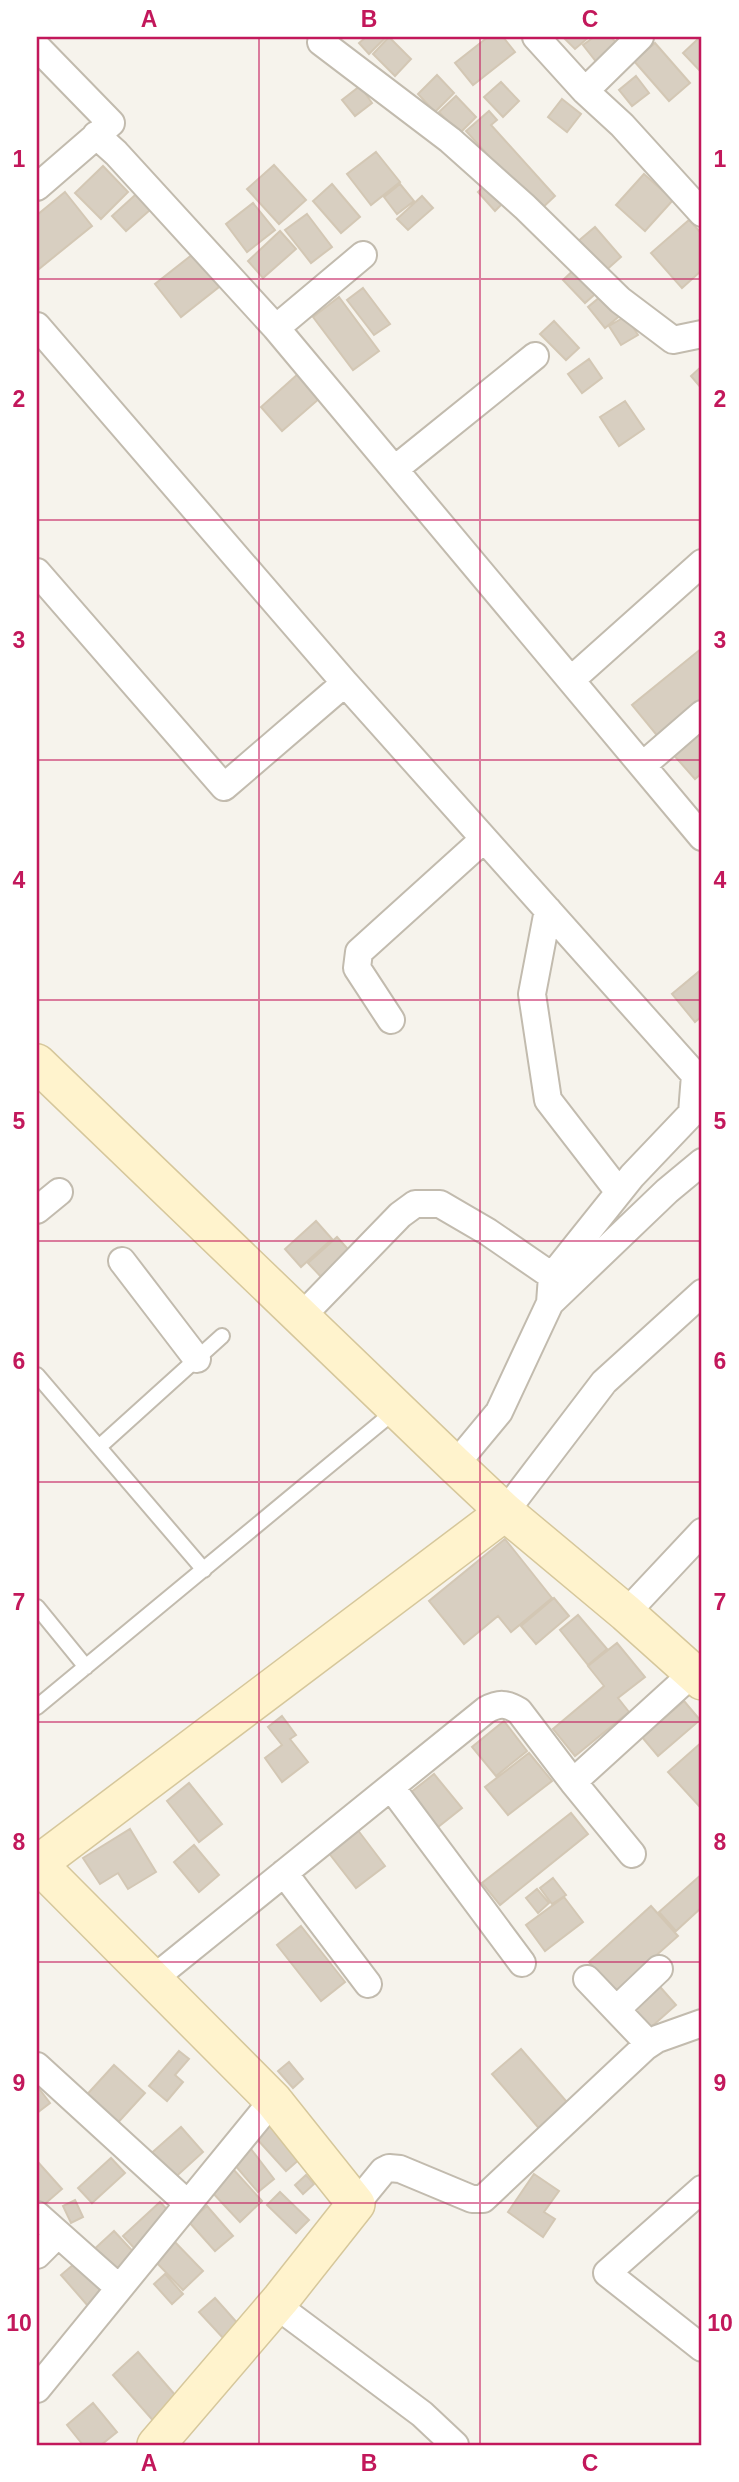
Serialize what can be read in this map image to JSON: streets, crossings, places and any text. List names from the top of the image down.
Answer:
{
  "grid": {
    "columns": ["A", "B", "C"],
    "rows": [
      "1",
      "2",
      "3",
      "4",
      "5",
      "6",
      "7",
      "8",
      "9",
      "10"
    ]
  }
}
